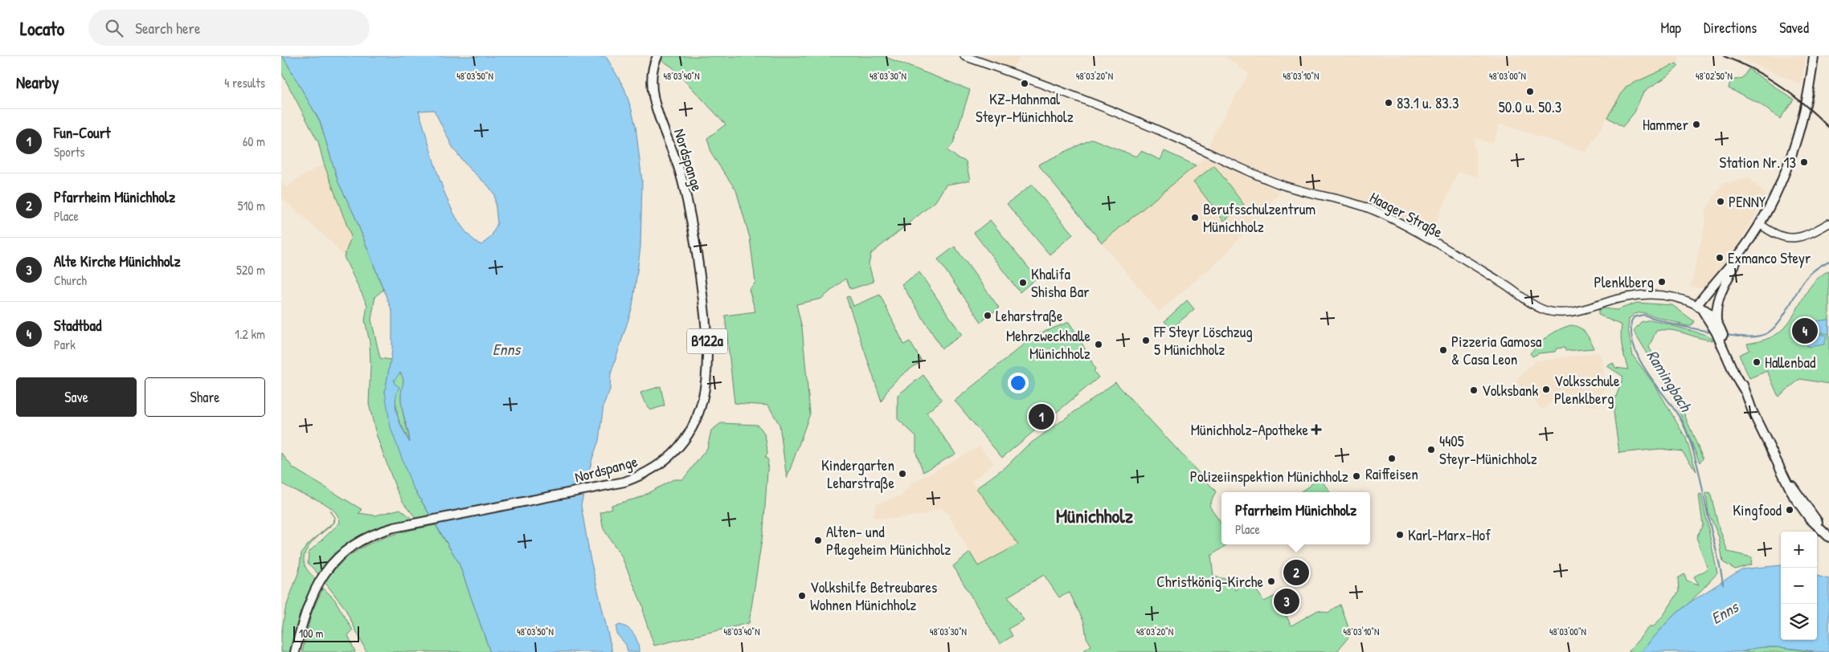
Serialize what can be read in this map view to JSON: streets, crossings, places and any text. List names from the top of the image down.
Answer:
{
  "streets": {
    "main road": ["Nordspange", "Haager Straße", "B122a"]
  },
  "districts": ["Münichholz"],
  "water": ["Enns", "Ramingbach"],
  "places": {
    "other": [
      "KZ-Mahnmal Steyr-Münichholz",
      "50.0 u. 50.3",
      "83.1 u. 83.3",
      "Hammer",
      "Station Nr. 13",
      "PENNY",
      "Berufsschulzentrum Münichholz",
      "Exmanco Steyr",
      "Plenklberg",
      "Khalifa Shisha Bar",
      "Leharstraße",
      "FF Steyr Löschzug 5 Münichholz",
      "Mehrzweckhalle Münichholz",
      "Pizzeria Gamosa & Casa Leon",
      "Hallenbad",
      "Volksschule Plenklberg",
      "Volksbank",
      "4405 Steyr-Münichholz",
      "Raiffeisen",
      "Kindergarten Leharstraße",
      "Polizeiinspektion Münichholz",
      "Kingfood",
      "Karl-Marx-Hof",
      "Alten- und Pflegeheim Münichholz",
      "Christkönig-Kirche",
      "Volkshilfe Betreubares Wohnen Münichholz"
    ],
    "health": ["Münichholz-Apotheke"]
  },
  "scale_bar": "100 m",
  "page": {
    "header": "Locato",
    "search": "Search here",
    "nav": ["Map", "Directions", "Saved"],
    "heading": ["Nearby", "4 results"],
    "list": [
      {
        "mark": "1",
        "name": "Fun-Court",
        "note": "Sports",
        "value": "60 m"
      },
      {
        "mark": "2",
        "name": "Pfarrheim Münichholz",
        "note": "Place",
        "value": "510 m"
      },
      {
        "mark": "3",
        "name": "Alte Kirche Münichholz",
        "note": "Church",
        "value": "520 m"
      },
      {
        "mark": "4",
        "name": "Stadtbad",
        "note": "Park",
        "value": "1.2 km"
      }
    ],
    "pins": [
      "4",
      "1",
      "2",
      "3"
    ],
    "buttons": ["Save", "Share"],
    "popup": ["Pfarrheim Münichholz", "Place"],
    "map_buttons": ["+", "−"],
    "scale": "100 m"
  },
  "coordinates": [
    "48°03'50\"N",
    "48°03'40\"N",
    "48°03'30\"N",
    "48°03'20\"N",
    "48°03'10\"N",
    "48°03'00\"N",
    "48°02'50\"N"
  ]
}
